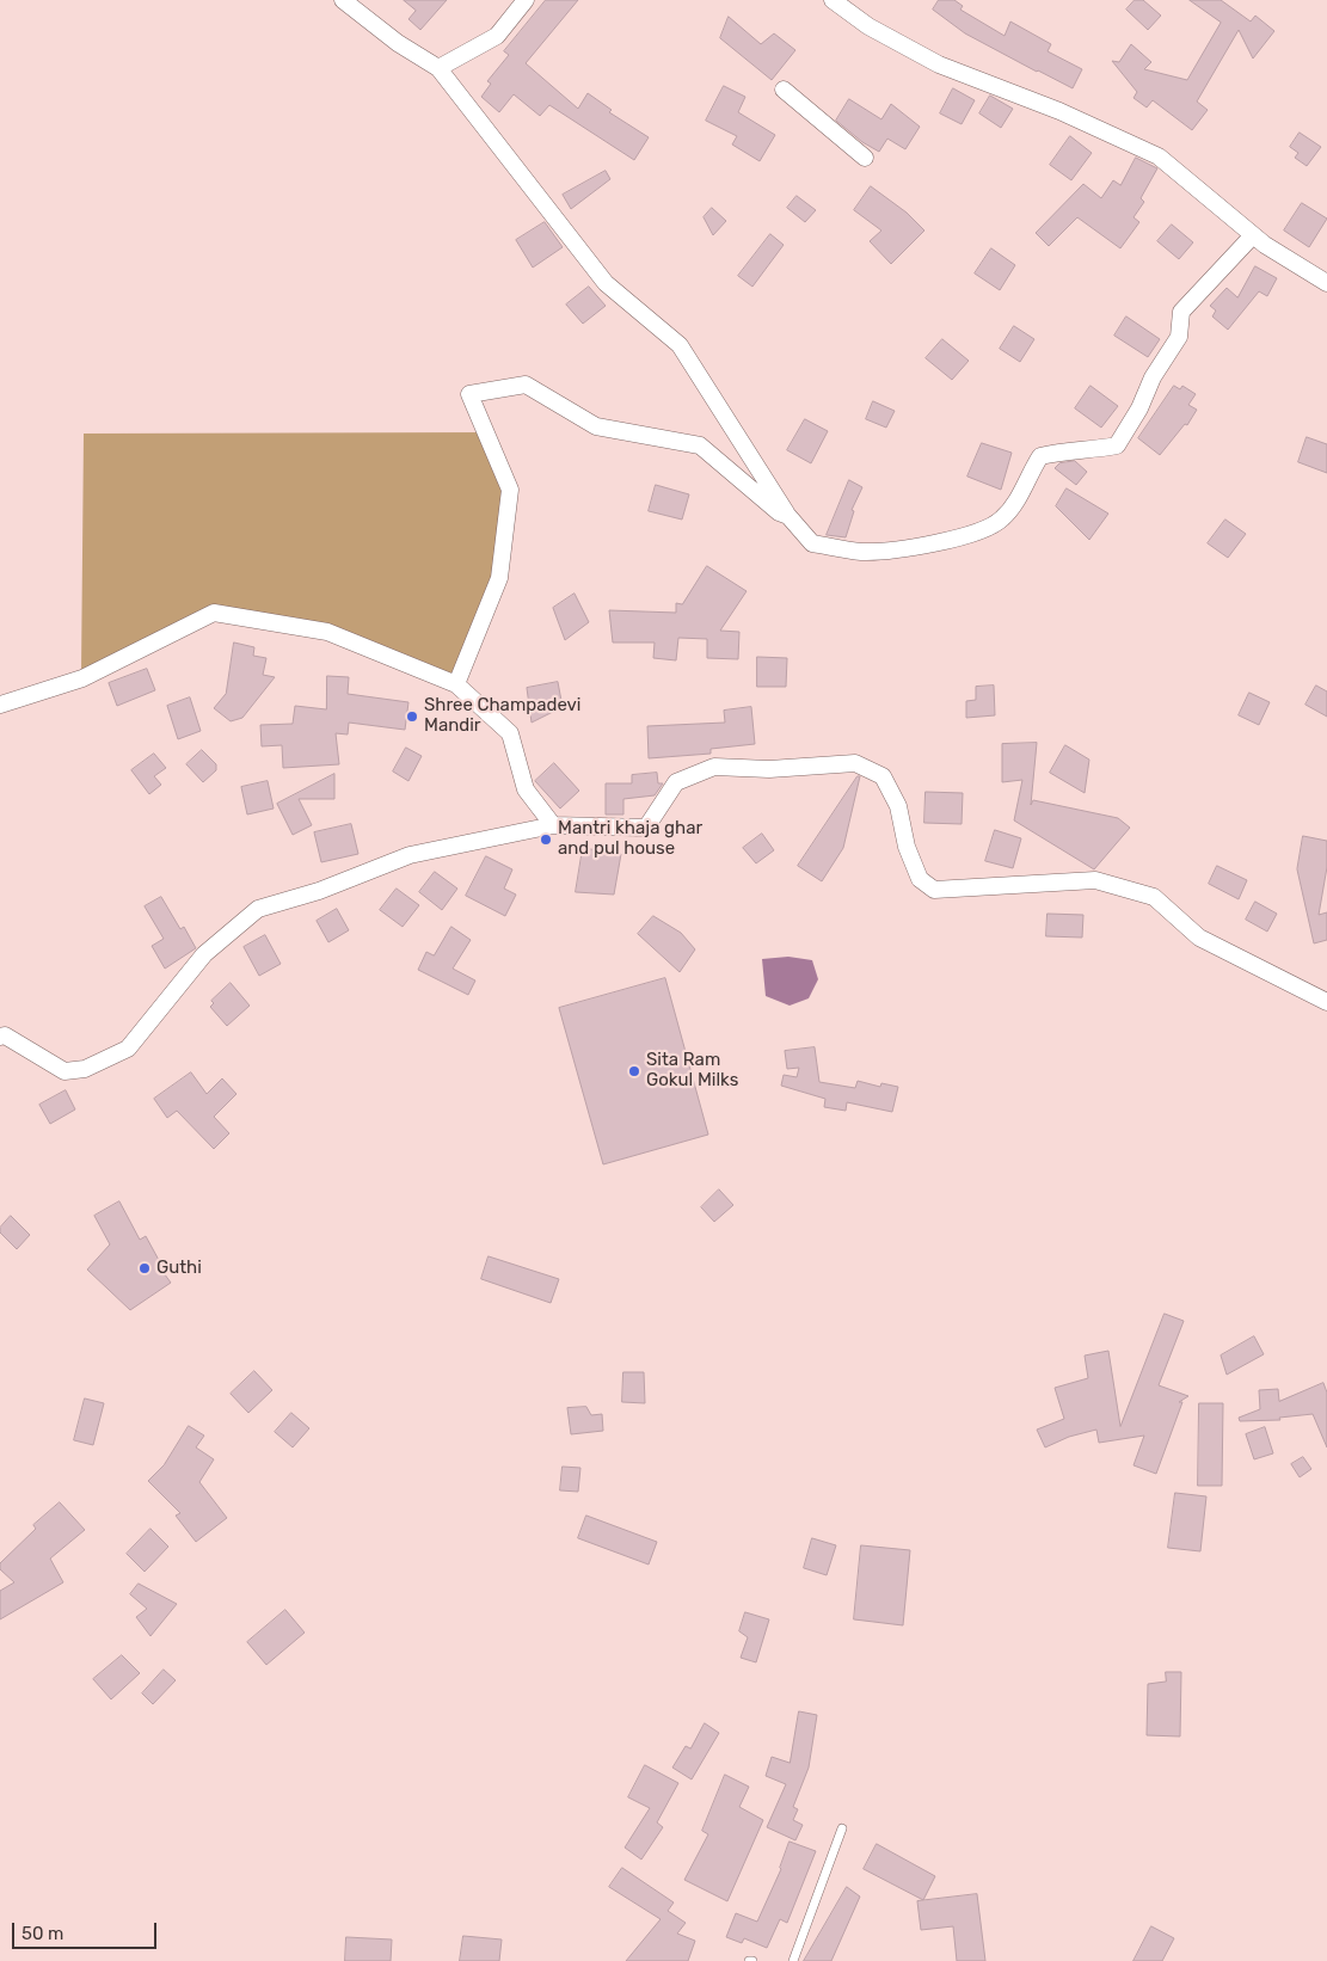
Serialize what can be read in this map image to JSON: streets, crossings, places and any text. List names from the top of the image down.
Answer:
{
  "places": [
    "Shree Champadevi Mandir",
    "Mantri khaja ghar and pul house",
    "Sita Ram Gokul Milks",
    "Guthi"
  ],
  "scale_bar": "50 m"
}
